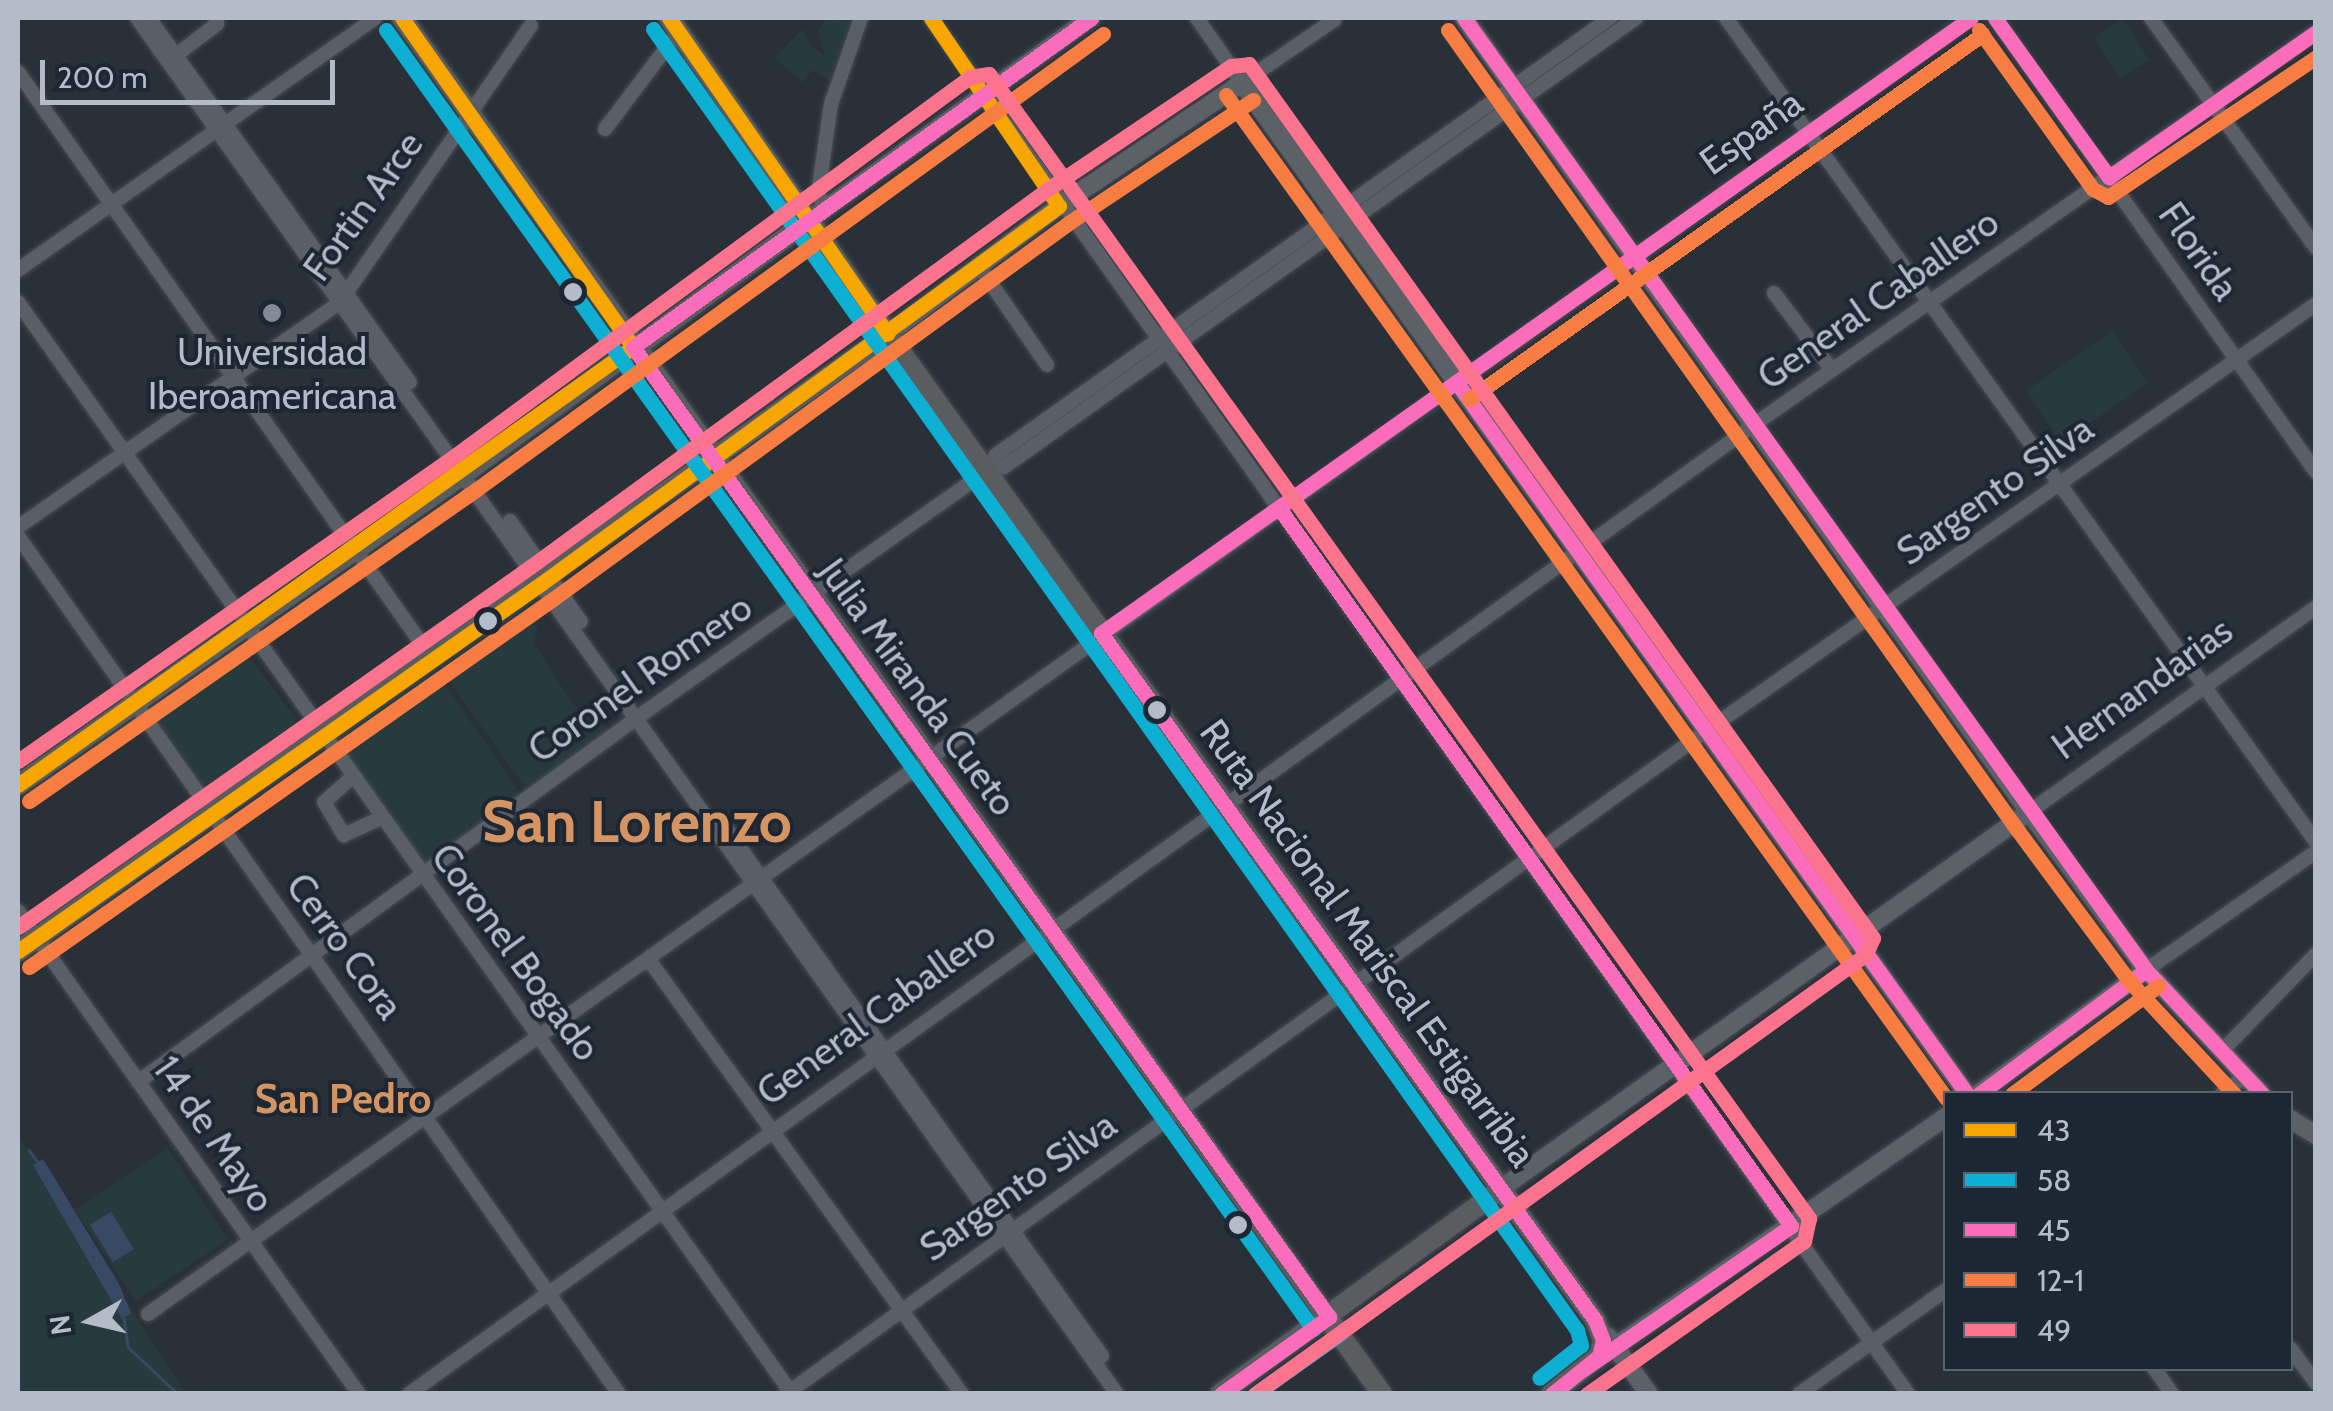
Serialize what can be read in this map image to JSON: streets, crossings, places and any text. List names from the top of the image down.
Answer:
{
  "streets": {
    "highway": ["Julia Miranda Cueto", "Hernandarias", "Ruta Nacional Mariscal Estigarribia"],
    "street": [
      "España",
      "Fortin Arce",
      "Florida",
      "General Caballero",
      "Sargento Silva",
      "Coronel Romero",
      "Cerro Cora",
      "Coronel Bogado",
      "14 de Mayo"
    ]
  },
  "crossings": [
    ["España", "Julia Miranda Cueto"],
    ["España", "Ruta Nacional Mariscal Estigarribia"],
    ["España", "Cerro Cora"],
    ["España", "Coronel Bogado"],
    ["España", "14 de Mayo"],
    ["Fortin Arce", "Julia Miranda Cueto"],
    ["Fortin Arce", "Coronel Bogado"],
    ["Florida", "General Caballero"],
    ["Florida", "Sargento Silva"],
    ["General Caballero", "Julia Miranda Cueto"],
    ["General Caballero", "Ruta Nacional Mariscal Estigarribia"],
    ["General Caballero", "Cerro Cora"],
    ["General Caballero", "Coronel Bogado"],
    ["Sargento Silva", "Julia Miranda Cueto"],
    ["Sargento Silva", "Ruta Nacional Mariscal Estigarribia"],
    ["Sargento Silva", "Coronel Bogado"],
    ["Coronel Romero", "Julia Miranda Cueto"],
    ["Coronel Romero", "Ruta Nacional Mariscal Estigarribia"],
    ["Coronel Romero", "Cerro Cora"],
    ["Coronel Romero", "Coronel Bogado"],
    ["Coronel Romero", "14 de Mayo"],
    ["Julia Miranda Cueto", "Hernandarias"],
    ["Hernandarias", "Ruta Nacional Mariscal Estigarribia"]
  ],
  "districts": ["San Lorenzo", "San Pedro"],
  "places": ["Universidad Iberoamericana"],
  "lines": [
    "transit line 43",
    "transit line 45",
    "transit line 58",
    "transit line 12-1",
    "transit line 49"
  ],
  "legend": [
    "43",
    "58",
    "45",
    "12-1",
    "49"
  ],
  "scale_bar": "200 m",
  "north": "left"
}
